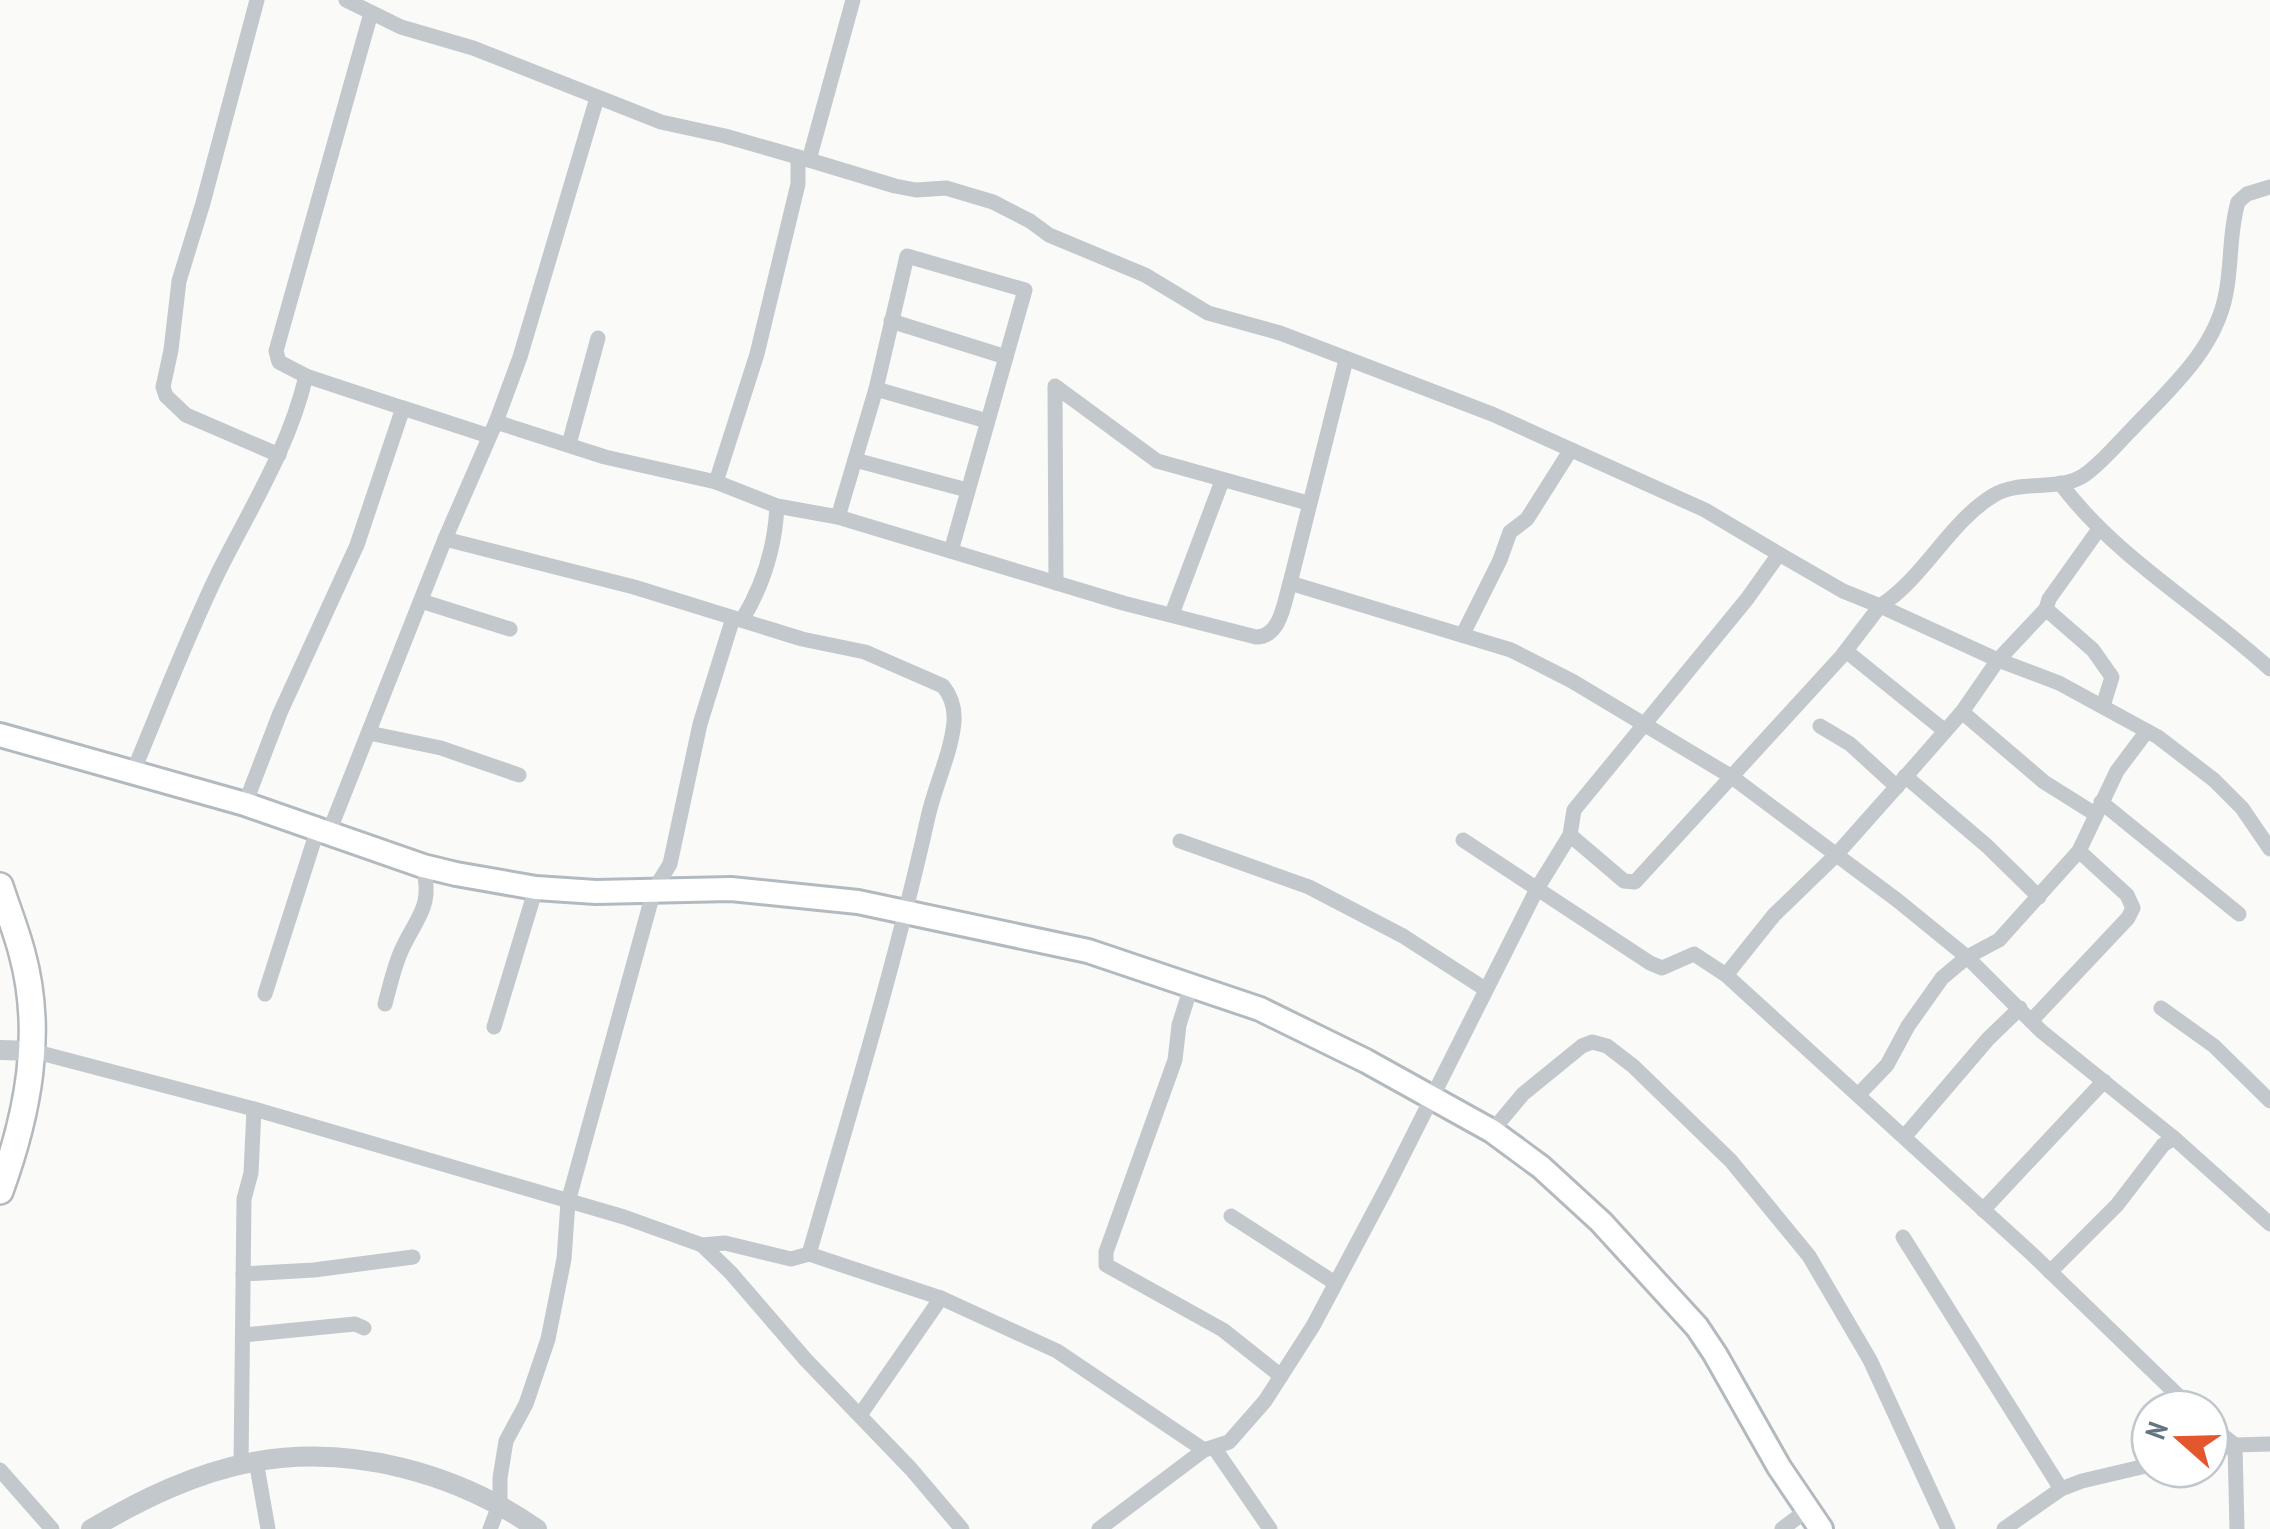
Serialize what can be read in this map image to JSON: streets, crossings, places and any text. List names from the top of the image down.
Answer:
{
  "north": "left"
}
